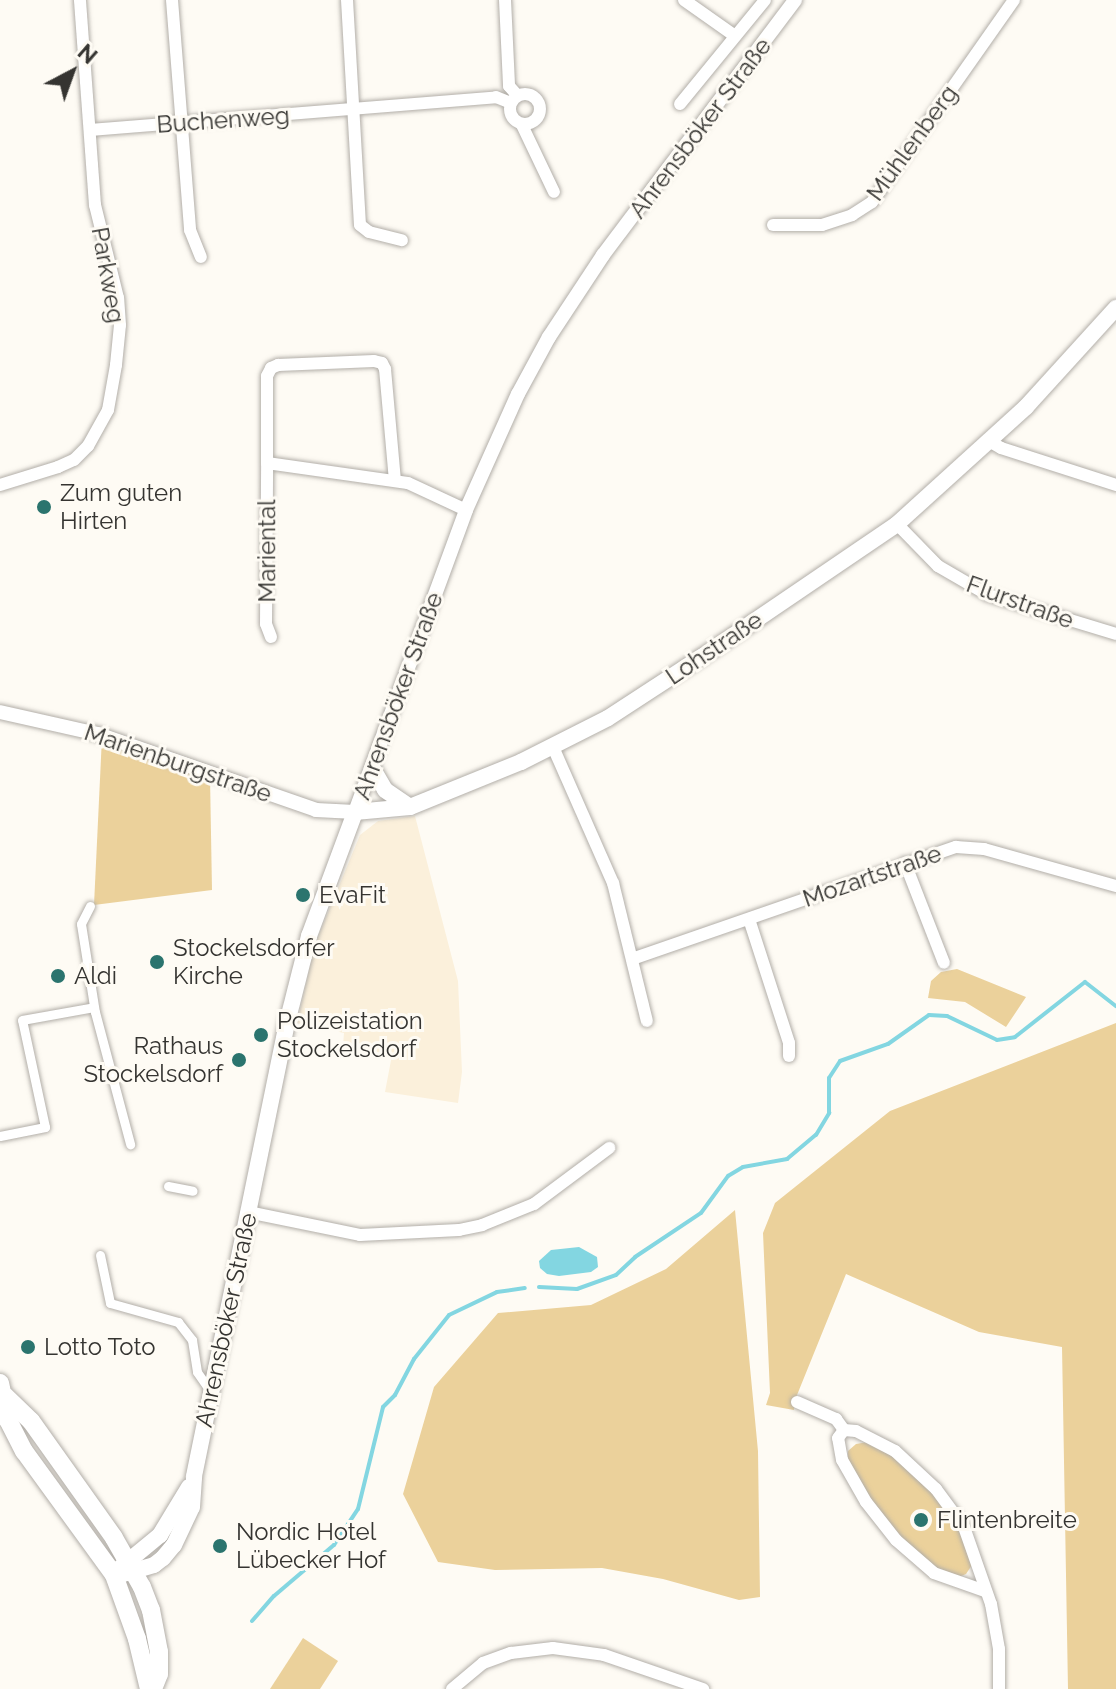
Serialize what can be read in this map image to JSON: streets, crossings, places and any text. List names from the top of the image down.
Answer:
{
  "streets": {
    "main road": ["Ahrensböker Straße", "Lohstraße"],
    "street": [
      "Buchenweg",
      "Mühlenberg",
      "Parkweg",
      "Mariental",
      "Flurstraße",
      "Marienburgstraße",
      "Mozartstraße"
    ]
  },
  "crossings": [
    ["Buchenweg", "Parkweg"],
    ["Ahrensböker Straße", "Mariental"],
    ["Ahrensböker Straße", "Lohstraße"],
    ["Ahrensböker Straße", "Marienburgstraße"],
    ["Flurstraße", "Lohstraße"],
    ["Lohstraße", "Marienburgstraße"]
  ],
  "places": [
    "Zum guten Hirten",
    "EvaFit",
    "Stockelsdorfer Kirche",
    "Aldi",
    "Polizeistation Stockelsdorf",
    "Rathaus Stockelsdorf",
    "Lotto Toto",
    "Flintenbreite",
    "Nordic Hotel Lübecker Hof"
  ],
  "north": "top right"
}
